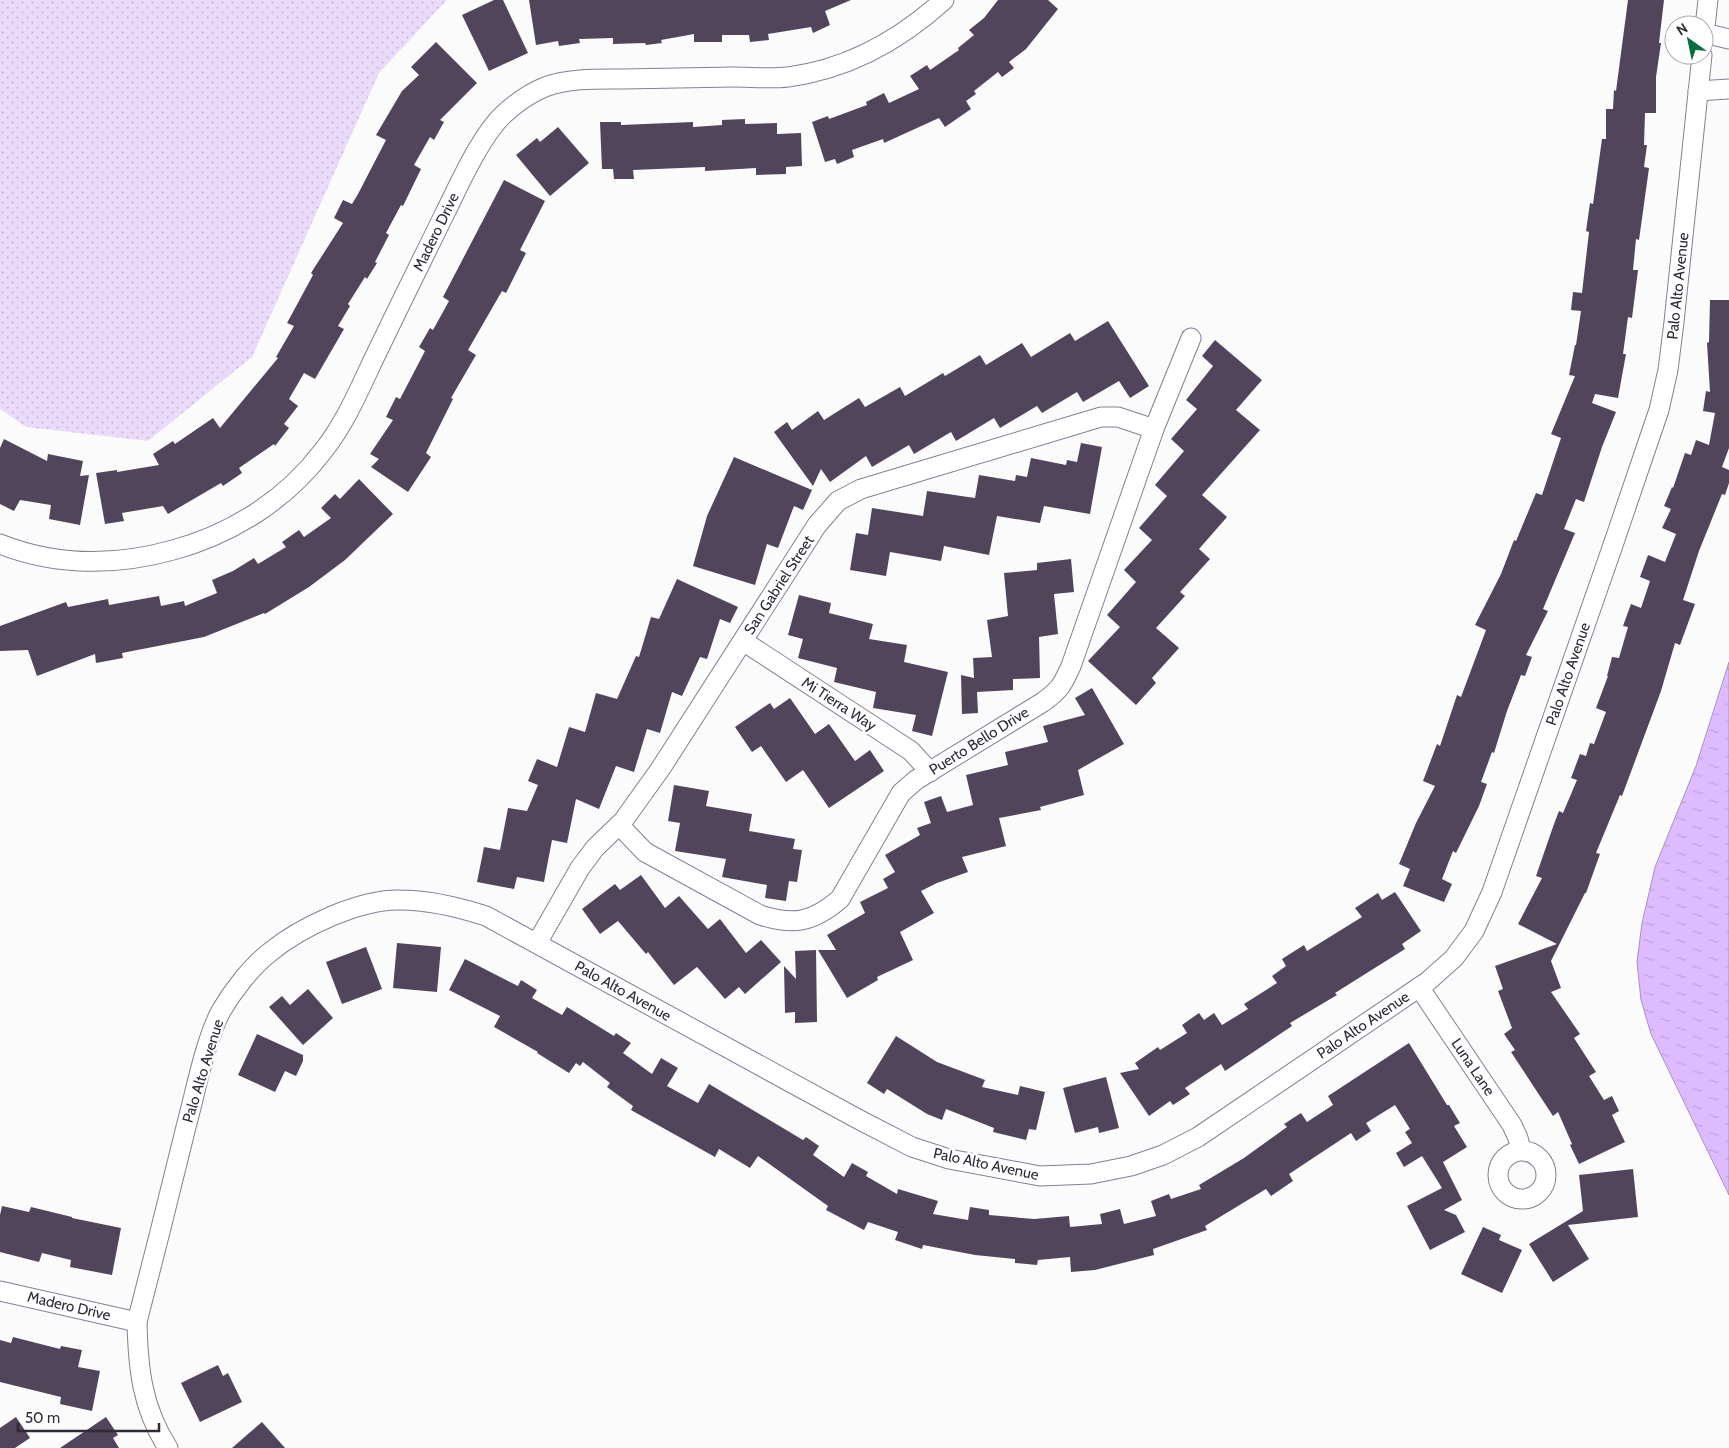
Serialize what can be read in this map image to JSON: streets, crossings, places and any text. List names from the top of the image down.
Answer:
{
  "streets": {
    "street": [
      "Madero Drive",
      "Palo Alto Avenue",
      "San Gabriel Street",
      "Mi Tierra Way",
      "Puerto Bello Drive",
      "Luna Lane"
    ]
  },
  "crossings": [
    ["Madero Drive", "Palo Alto Avenue"],
    ["Palo Alto Avenue", "San Gabriel Street"],
    ["Palo Alto Avenue", "Luna Lane"],
    ["San Gabriel Street", "Mi Tierra Way"],
    ["San Gabriel Street", "Puerto Bello Drive"],
    ["Mi Tierra Way", "Puerto Bello Drive"]
  ],
  "scale_bar": "50 m",
  "north": "top left"
}
